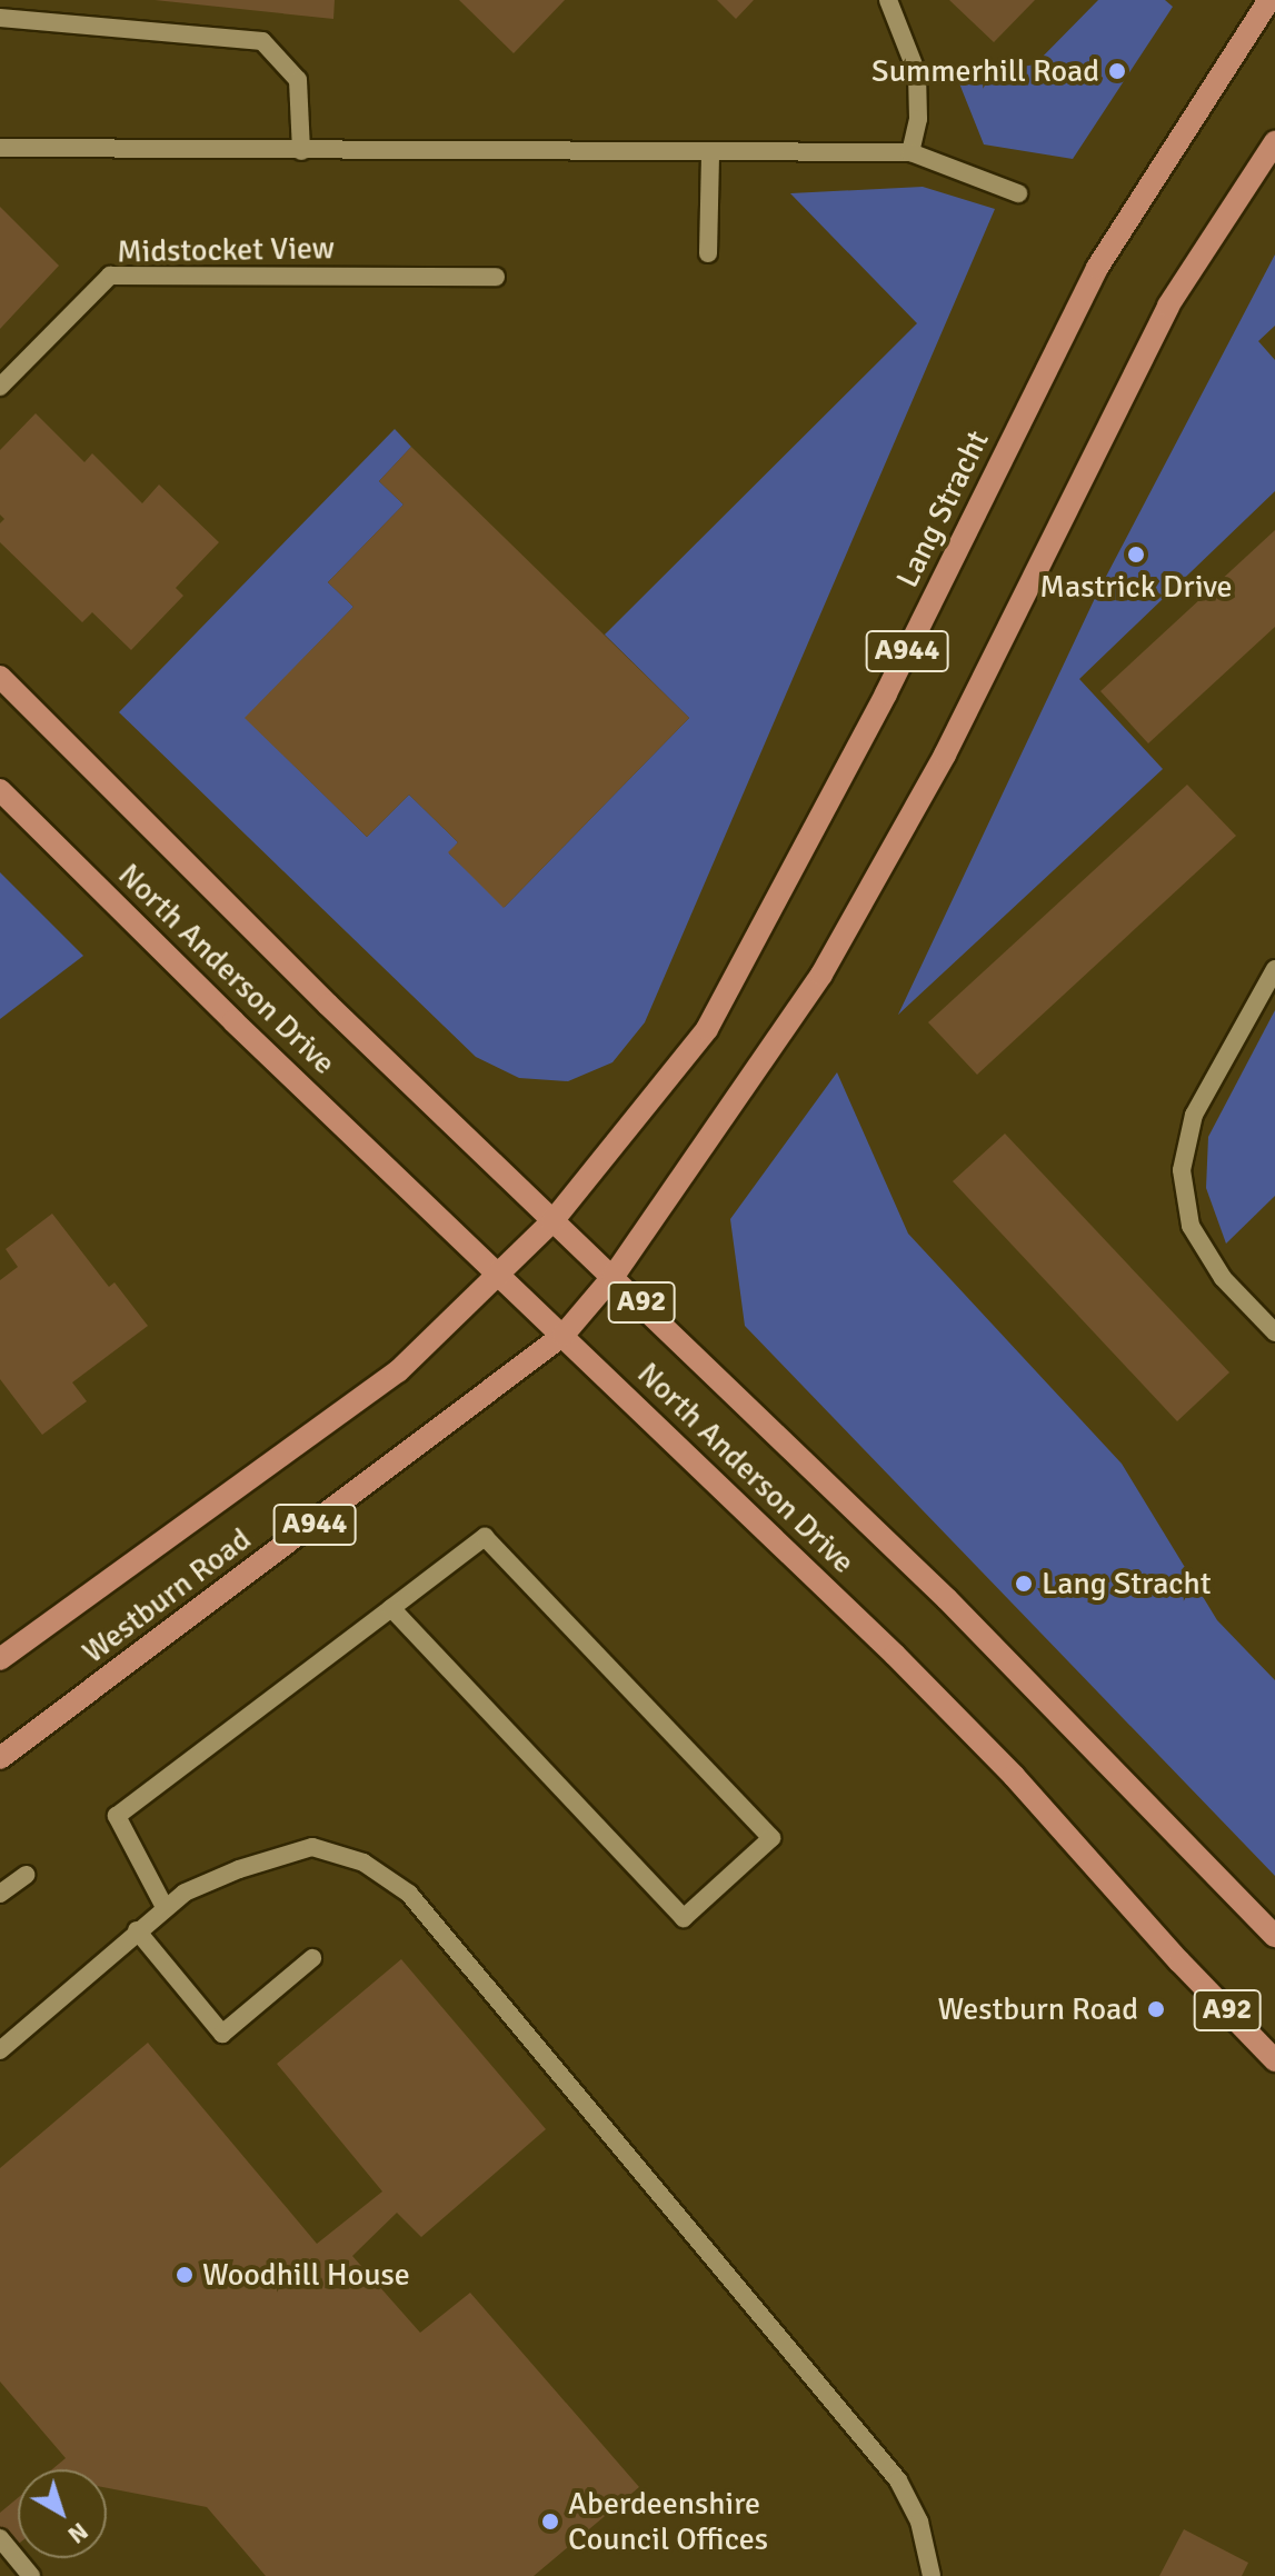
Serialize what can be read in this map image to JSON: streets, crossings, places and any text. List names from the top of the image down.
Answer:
{
  "streets": {
    "main road": [
      "Lang Stracht",
      "A944",
      "North Anderson Drive",
      "A92",
      "Westburn Road"
    ],
    "street": ["Midstocket View"]
  },
  "crossings": [
    ["Lang Stracht", "North Anderson Drive"],
    ["Lang Stracht", "Westburn Road"],
    ["A944", "North Anderson Drive"],
    ["A944", "Westburn Road"],
    ["North Anderson Drive", "Westburn Road"]
  ],
  "places": [
    "Summerhill Road",
    "Mastrick Drive",
    "Lang Stracht",
    "Westburn Road",
    "Woodhill House",
    "Aberdeenshire Council Offices"
  ],
  "north": "bottom right"
}
